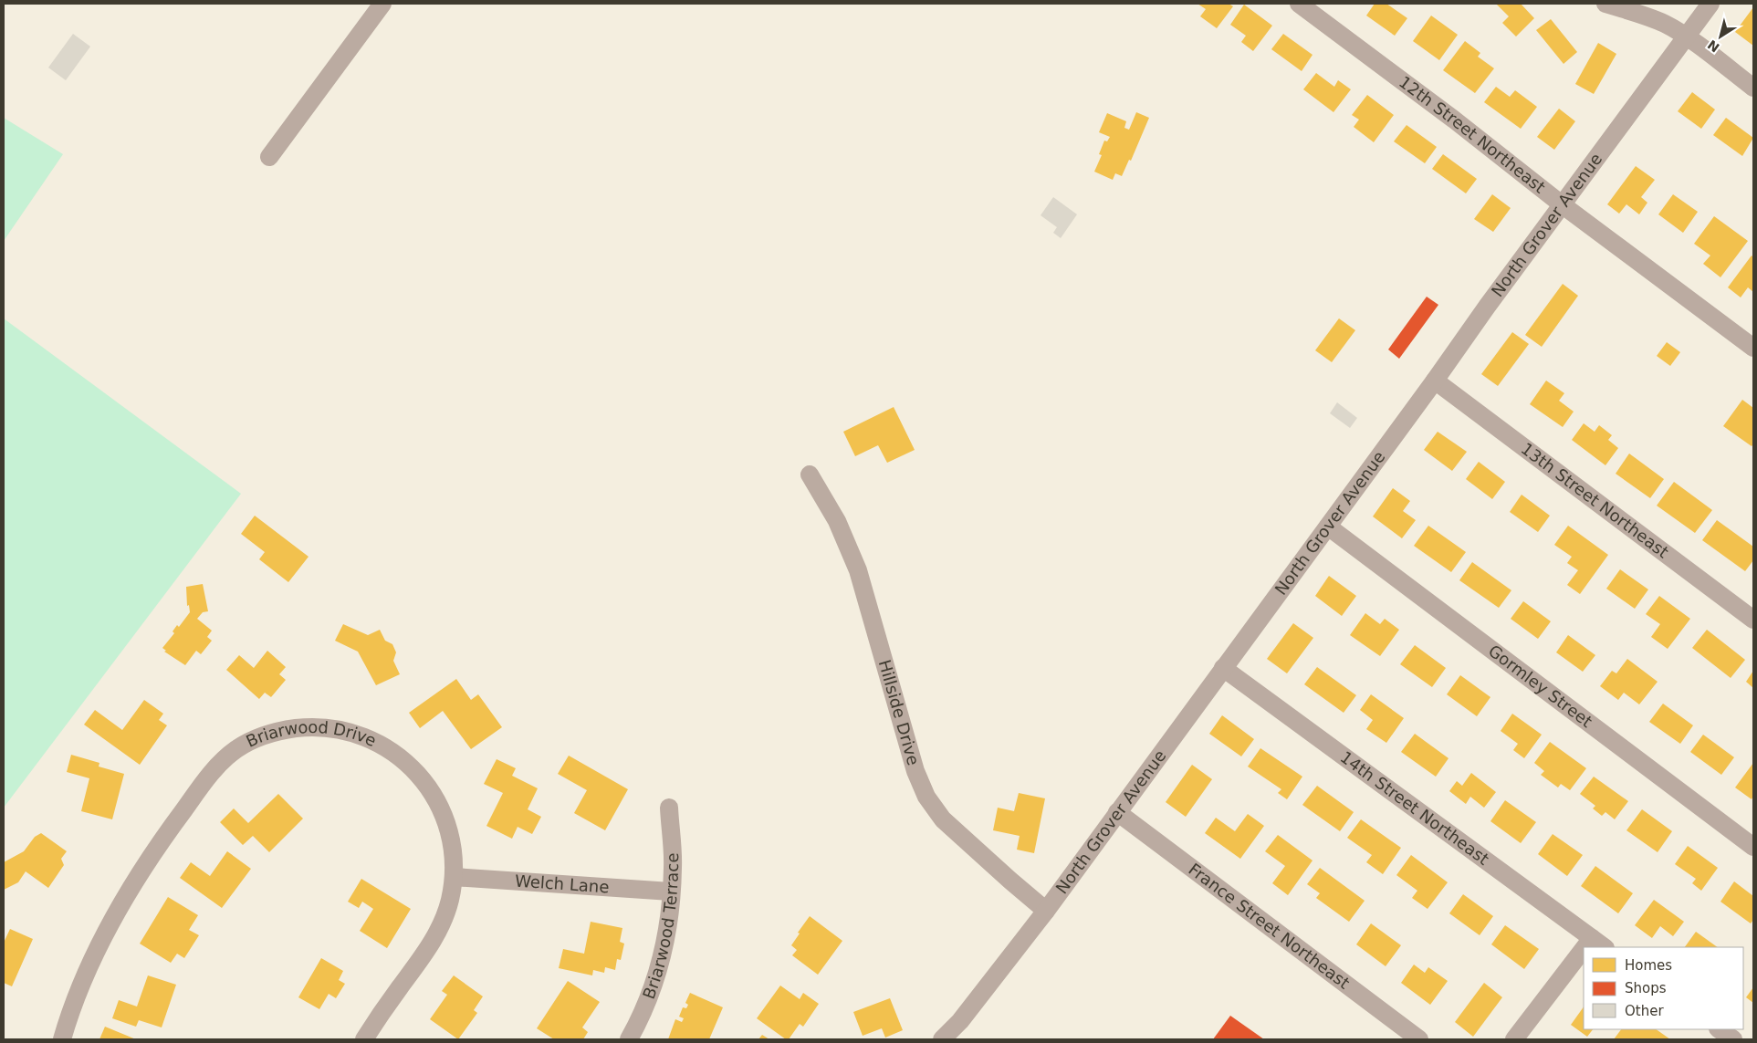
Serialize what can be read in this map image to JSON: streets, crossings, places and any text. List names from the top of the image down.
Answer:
{
  "streets": {
    "street": [
      "12th Street Northeast",
      "North Grover Avenue",
      "13th Street Northeast",
      "Gormley Street",
      "Hillside Drive",
      "Briarwood Drive",
      "14th Street Northeast",
      "Welch Lane",
      "Briarwood Terrace",
      "France Street Northeast"
    ]
  },
  "crossings": [
    ["12th Street Northeast", "North Grover Avenue"],
    ["North Grover Avenue", "13th Street Northeast"],
    ["North Grover Avenue", "Gormley Street"],
    ["North Grover Avenue", "Hillside Drive"],
    ["North Grover Avenue", "14th Street Northeast"],
    ["North Grover Avenue", "France Street Northeast"],
    ["Briarwood Drive", "Welch Lane"],
    ["Welch Lane", "Briarwood Terrace"]
  ],
  "legend": ["Homes", "Shops", "Other"],
  "north": "bottom left"
}
